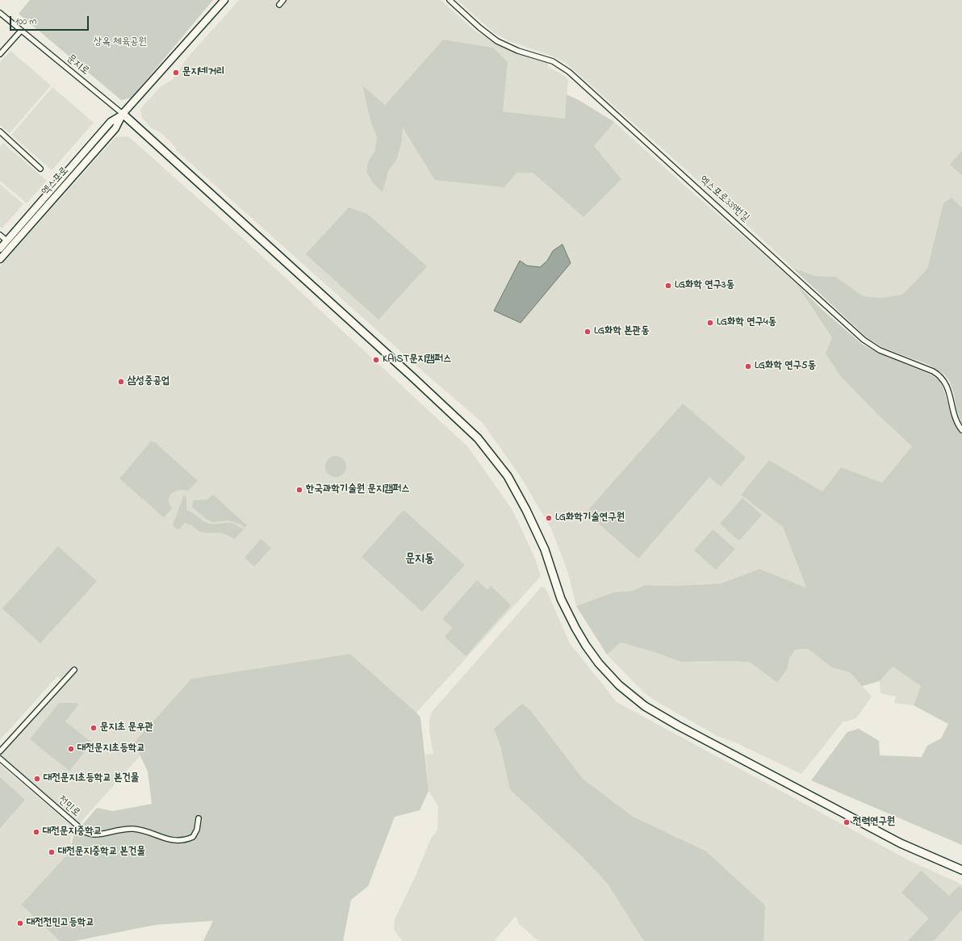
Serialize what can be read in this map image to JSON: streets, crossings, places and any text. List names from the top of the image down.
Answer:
{
  "streets": {
    "main road": ["엑스포로"],
    "street": ["문지로", "엑스포로339번길", "전민로"]
  },
  "crossings": [
    ["문지로", "엑스포로"]
  ],
  "districts": ["문지동"],
  "parks": ["상옥 체육공원"],
  "places": [
    "문지네거리",
    "LG화학 연구3동",
    "LG화학 연구4동",
    "LG화학 본관동",
    "KAIST문지캠퍼스",
    "LG화학 연구5동",
    "삼성중공업",
    "한국과학기술원 문지캠퍼스",
    "LG화학기술연구원",
    "문지초 문우관",
    "대전문지초등학교",
    "대전문지초등학교 본건물",
    "전력연구원",
    "대전문지중학교",
    "대전문지중학교 본건물",
    "대전전민고등학교"
  ],
  "scale_bar": "100 m"
}
